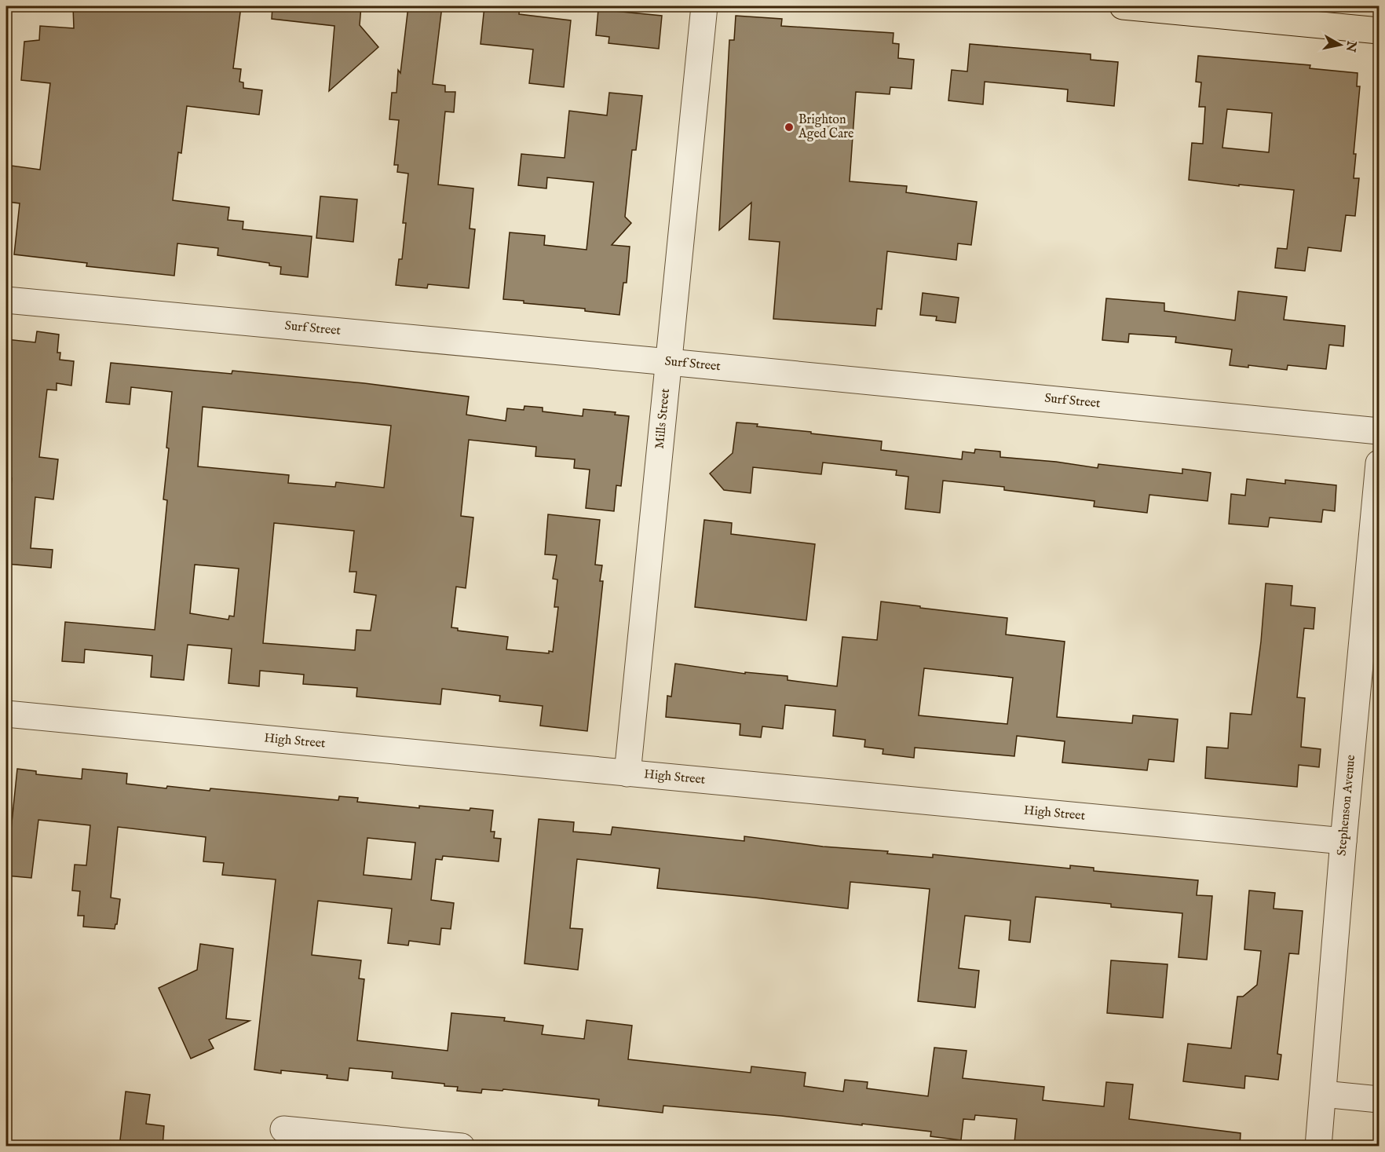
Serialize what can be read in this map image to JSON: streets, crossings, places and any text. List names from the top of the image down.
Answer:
{
  "streets": {
    "street": [
      "Surf Street",
      "Mills Street",
      "High Street",
      "Stephenson Avenue"
    ]
  },
  "crossings": [
    ["Surf Street", "Mills Street"],
    ["Mills Street", "High Street"],
    ["High Street", "Stephenson Avenue"]
  ],
  "places": ["Brighton Aged Care"],
  "north": "right"
}
